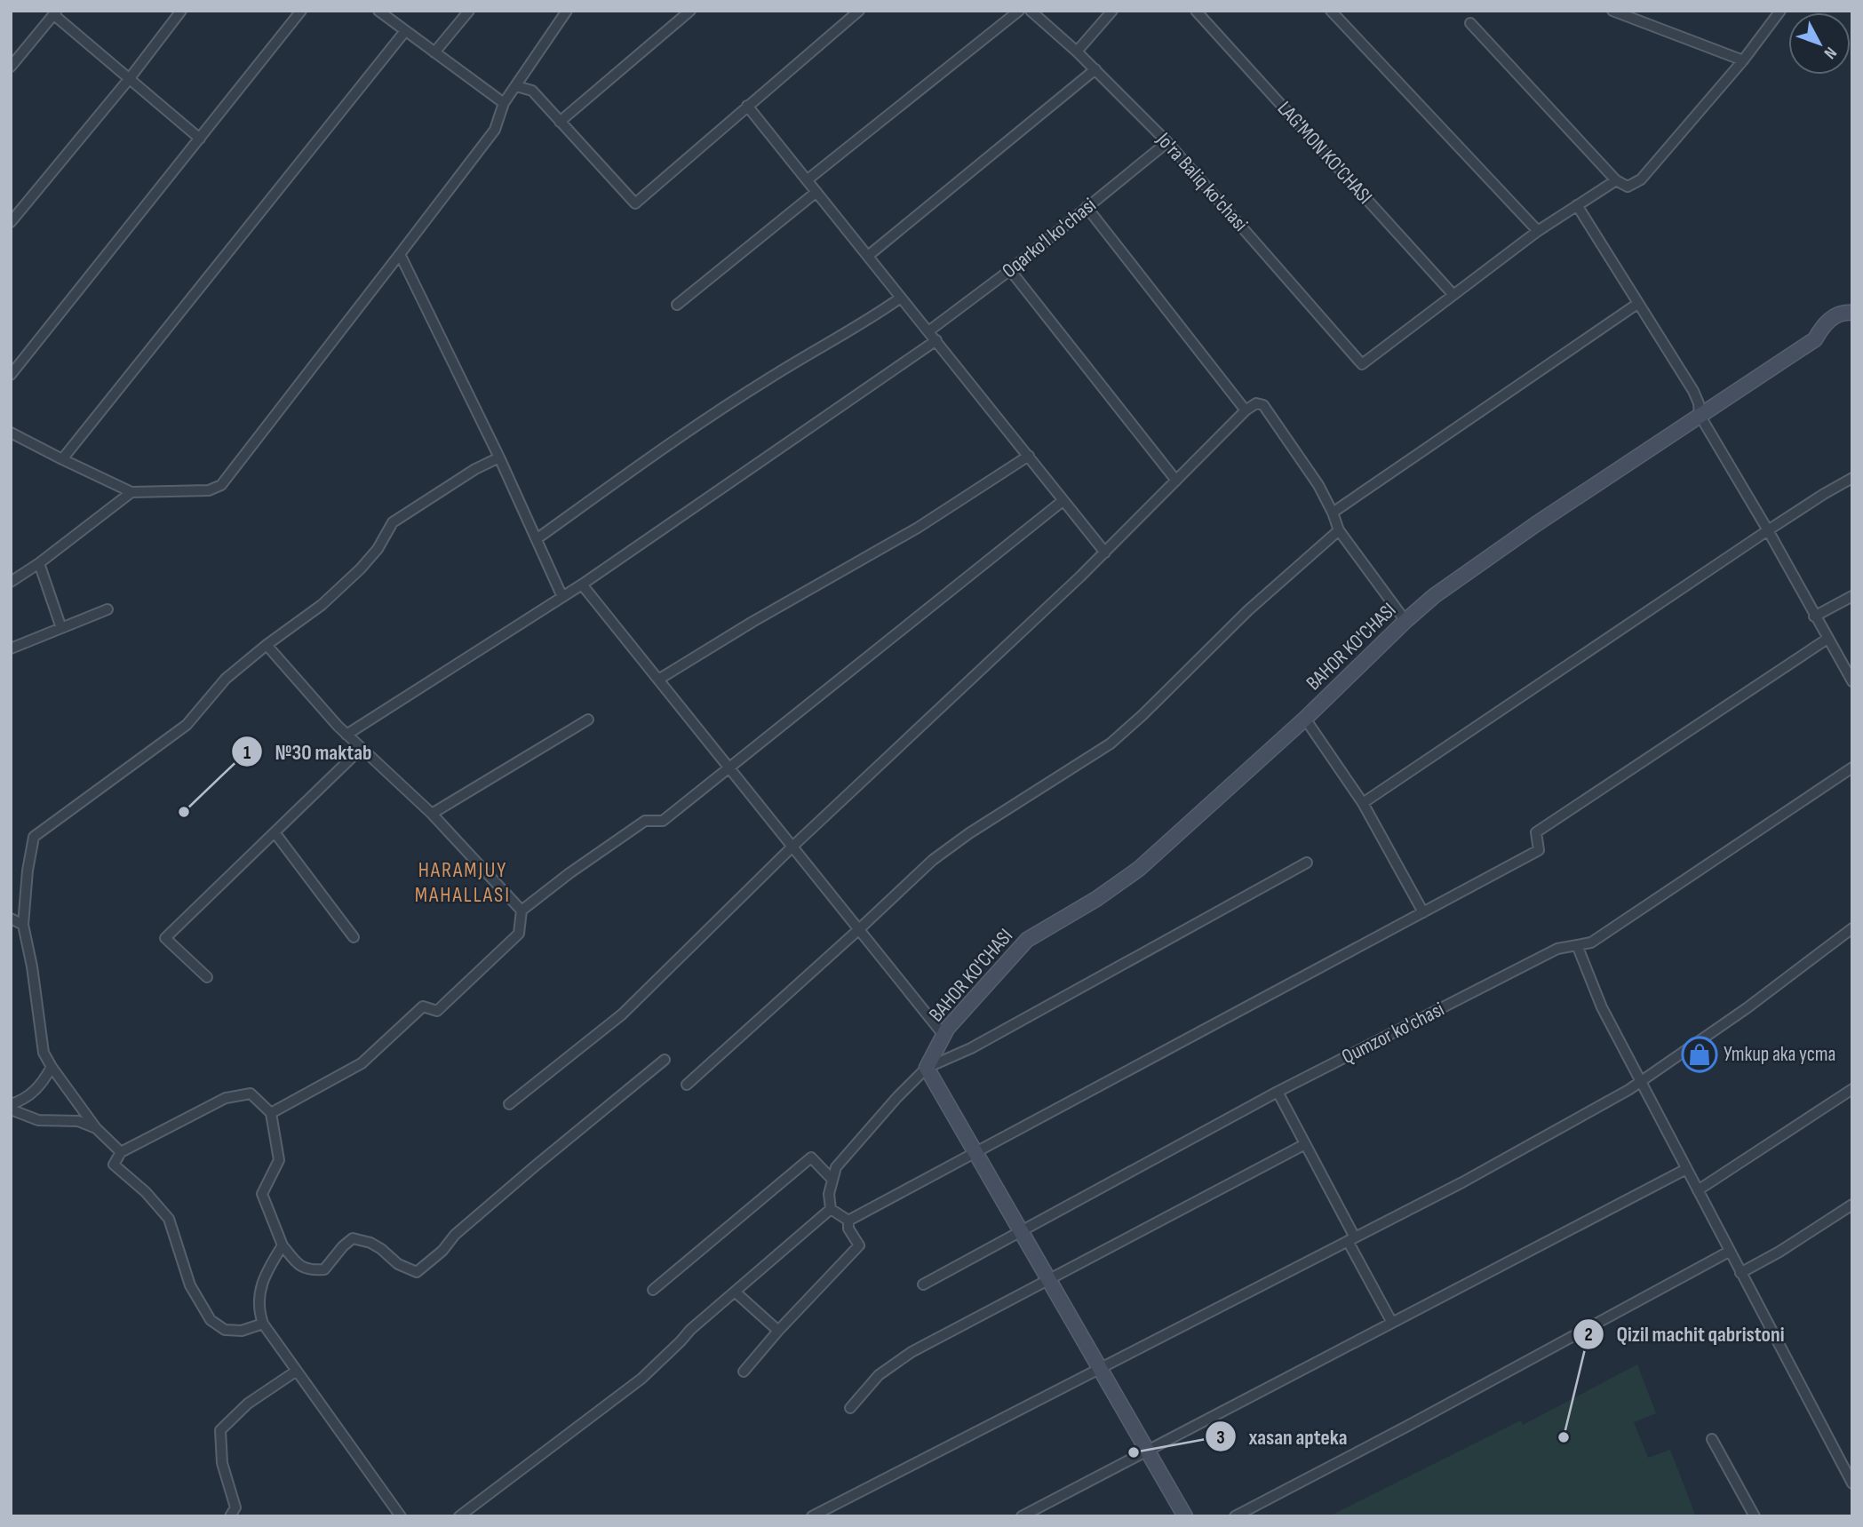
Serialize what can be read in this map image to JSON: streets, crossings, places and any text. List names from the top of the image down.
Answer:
{
  "streets": {
    "street": [
      "LAG'MON KO'CHASI",
      "Jo'ra Baliq ko'chasi",
      "Oqarko'l ko'chasi",
      "BAHOR KO'CHASI",
      "Qumzor ko'chasi"
    ]
  },
  "crossings": [
    ["LAG'MON KO'CHASI", "Jo'ra Baliq ko'chasi"],
    ["Jo'ra Baliq ko'chasi", "Oqarko'l ko'chasi"]
  ],
  "districts": ["HARAMJUY MAHALLASI"],
  "places": {
    "other": ["№30 maktab", "Qizil machit qabristoni", "xasan apteka"],
    "shop": ["Уткир ака уста"]
  },
  "north": "bottom right"
}
